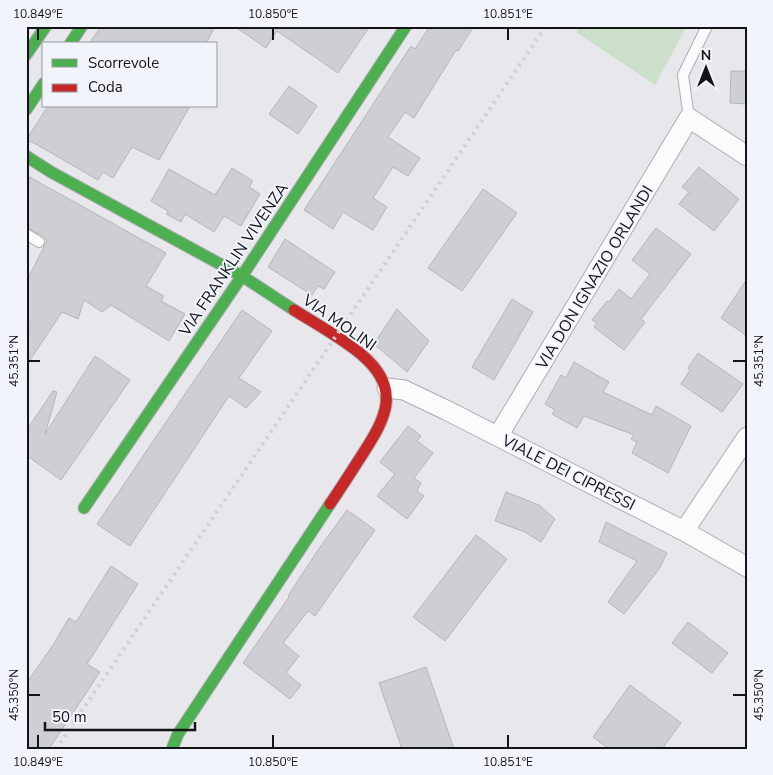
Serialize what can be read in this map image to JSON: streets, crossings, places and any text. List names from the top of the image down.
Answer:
{
  "streets": {
    "main road": ["VIA FRANKLIN VIVENZA", "VIA MOLINI"],
    "street": ["VIA DON IGNAZIO ORLANDI", "VIALE DEI CIPRESSI"]
  },
  "crossings": [
    ["VIA FRANKLIN VIVENZA", "VIA MOLINI"],
    ["VIA DON IGNAZIO ORLANDI", "VIALE DEI CIPRESSI"],
    ["VIA MOLINI", "VIALE DEI CIPRESSI"]
  ],
  "legend": ["Scorrevole", "Coda"],
  "scale_bar": "50 m",
  "north": "top",
  "coordinates": [
    "10.849°E",
    "10.850°E",
    "10.851°E",
    "45.351°N",
    "45.350°N"
  ]
}
